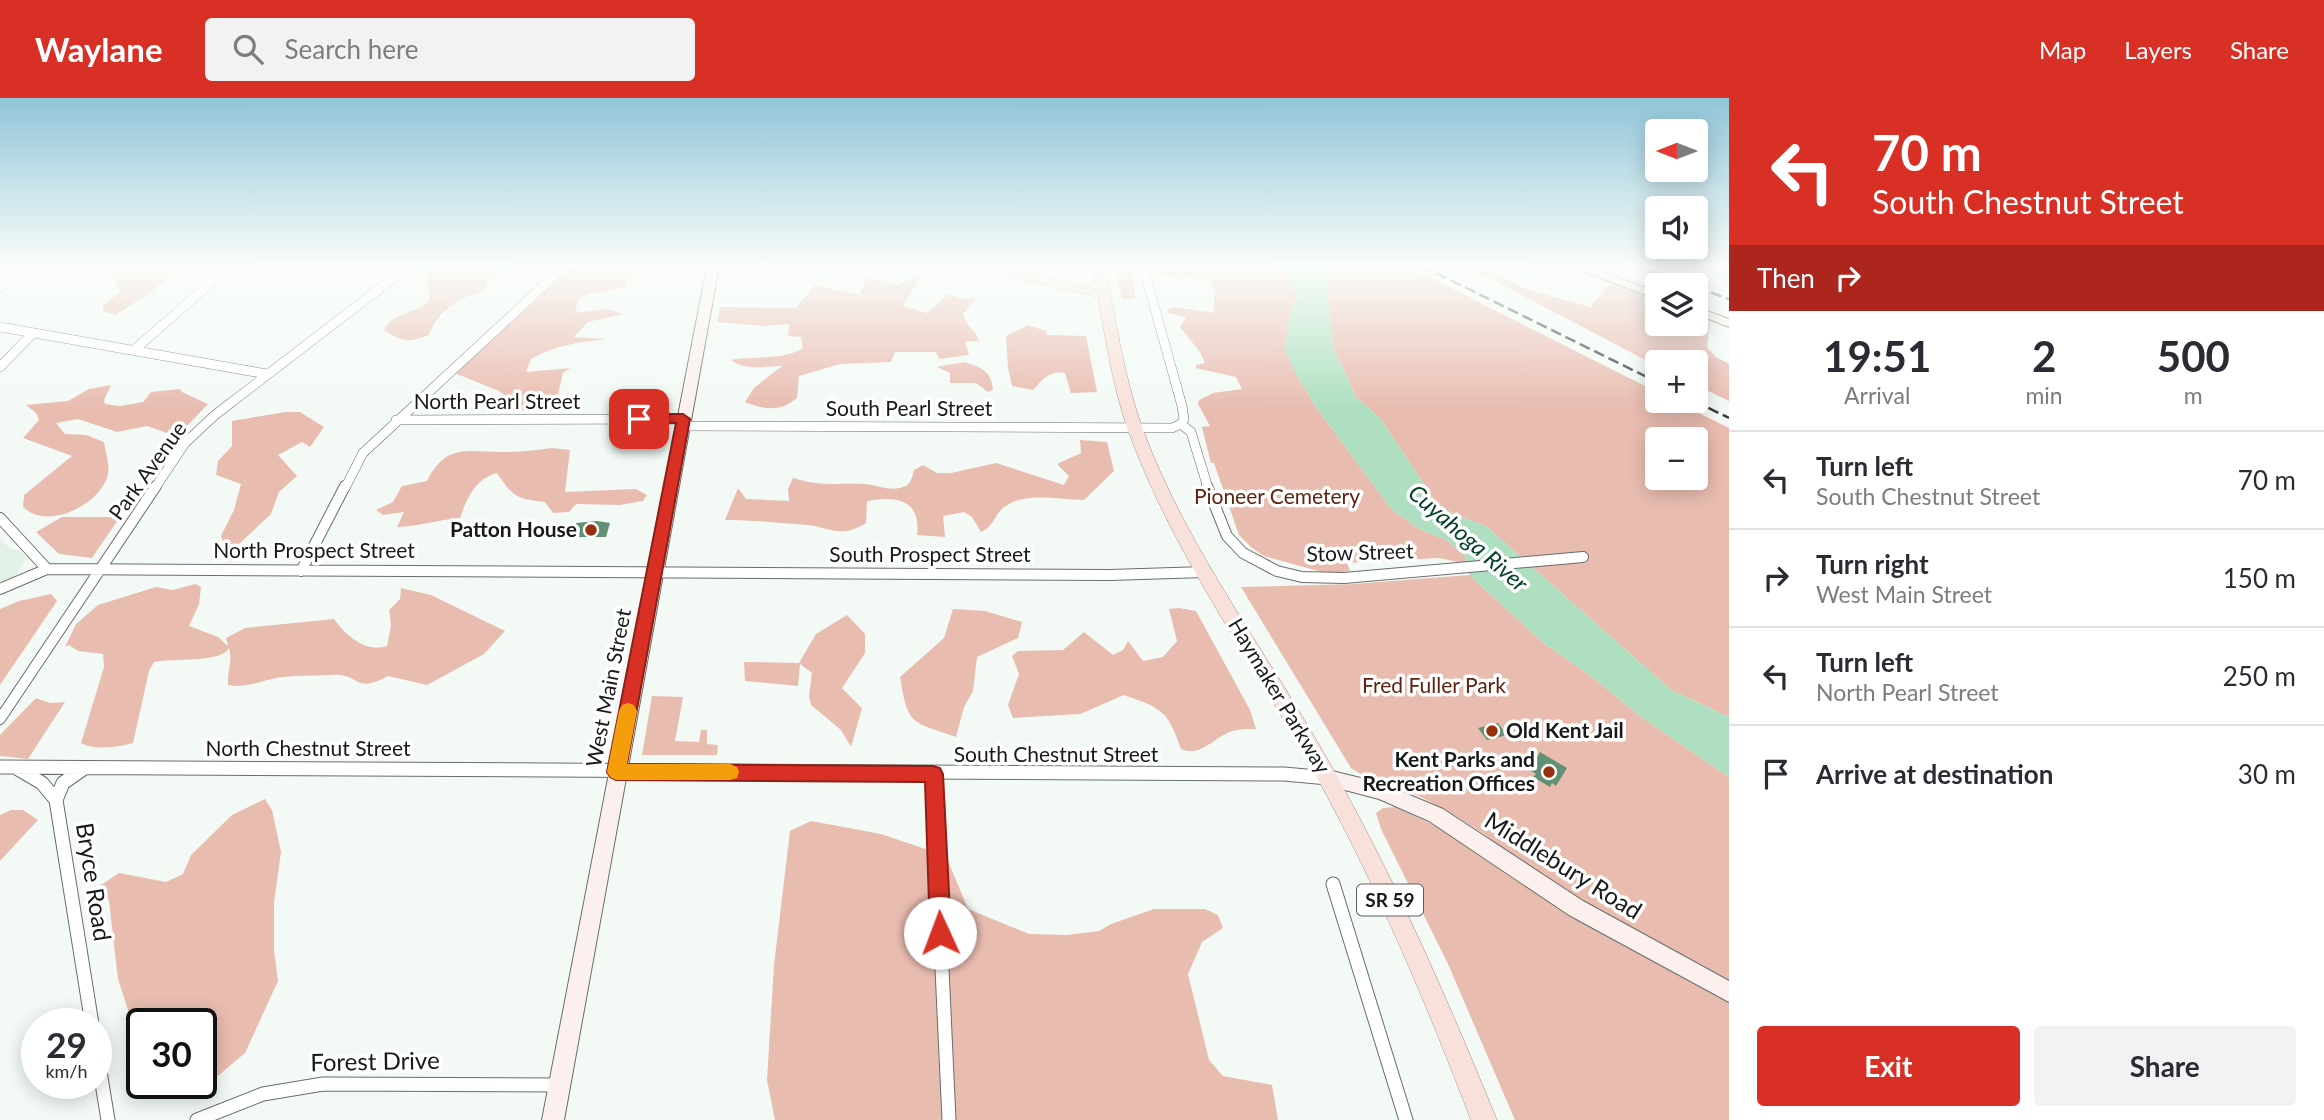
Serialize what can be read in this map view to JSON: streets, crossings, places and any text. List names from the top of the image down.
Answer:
{
  "streets": {
    "main road": [
      "West Main Street",
      "Haymaker Parkway",
      "Middlebury Road",
      "SR 59"
    ],
    "street": [
      "North Pearl Street",
      "South Pearl Street",
      "Park Avenue",
      "North Prospect Street",
      "Stow Street",
      "South Prospect Street",
      "North Chestnut Street",
      "South Chestnut Street",
      "Bryce Road",
      "Forest Drive"
    ]
  },
  "crossings": [
    ["North Pearl Street", "South Pearl Street"],
    ["North Pearl Street", "West Main Street"],
    ["South Pearl Street", "Stow Street"],
    ["South Pearl Street", "West Main Street"],
    ["South Pearl Street", "Haymaker Parkway"],
    ["Park Avenue", "North Prospect Street"],
    ["North Prospect Street", "South Prospect Street"],
    ["North Prospect Street", "West Main Street"],
    ["South Prospect Street", "West Main Street"],
    ["South Prospect Street", "Haymaker Parkway"],
    ["West Main Street", "North Chestnut Street"],
    ["West Main Street", "South Chestnut Street"],
    ["West Main Street", "Forest Drive"],
    ["Haymaker Parkway", "South Chestnut Street"],
    ["Haymaker Parkway", "Middlebury Road"],
    ["North Chestnut Street", "South Chestnut Street"],
    ["North Chestnut Street", "Bryce Road"],
    ["South Chestnut Street", "Middlebury Road"]
  ],
  "water": ["Cuyahoga River"],
  "parks": ["Pioneer Cemetery", "Fred Fuller Park"],
  "places": ["Patton House", "Old Kent Jail", "Kent Parks and Recreation Offices"],
  "north": "left",
  "page": {
    "header": "Waylane",
    "search": "Search here",
    "nav": ["Map", "Layers", "Share"],
    "turn": ["70 m", "South Chestnut Street"],
    "map_buttons": ["+", "−"],
    "then": "Then",
    "eta": [
      "19:51",
      "Arrival",
      "2",
      "min",
      "500",
      "m"
    ],
    "list": [
      {
        "name": "Turn left",
        "note": "South Chestnut Street",
        "value": "70 m"
      },
      {
        "name": "Turn right",
        "note": "West Main Street",
        "value": "150 m"
      },
      {
        "name": "Turn left",
        "note": "North Pearl Street",
        "value": "250 m"
      },
      {
        "name": "Arrive at destination",
        "value": "30 m"
      }
    ],
    "speed": "29 km/h",
    "limit": "30",
    "buttons": ["Exit", "Share"]
  }
}
